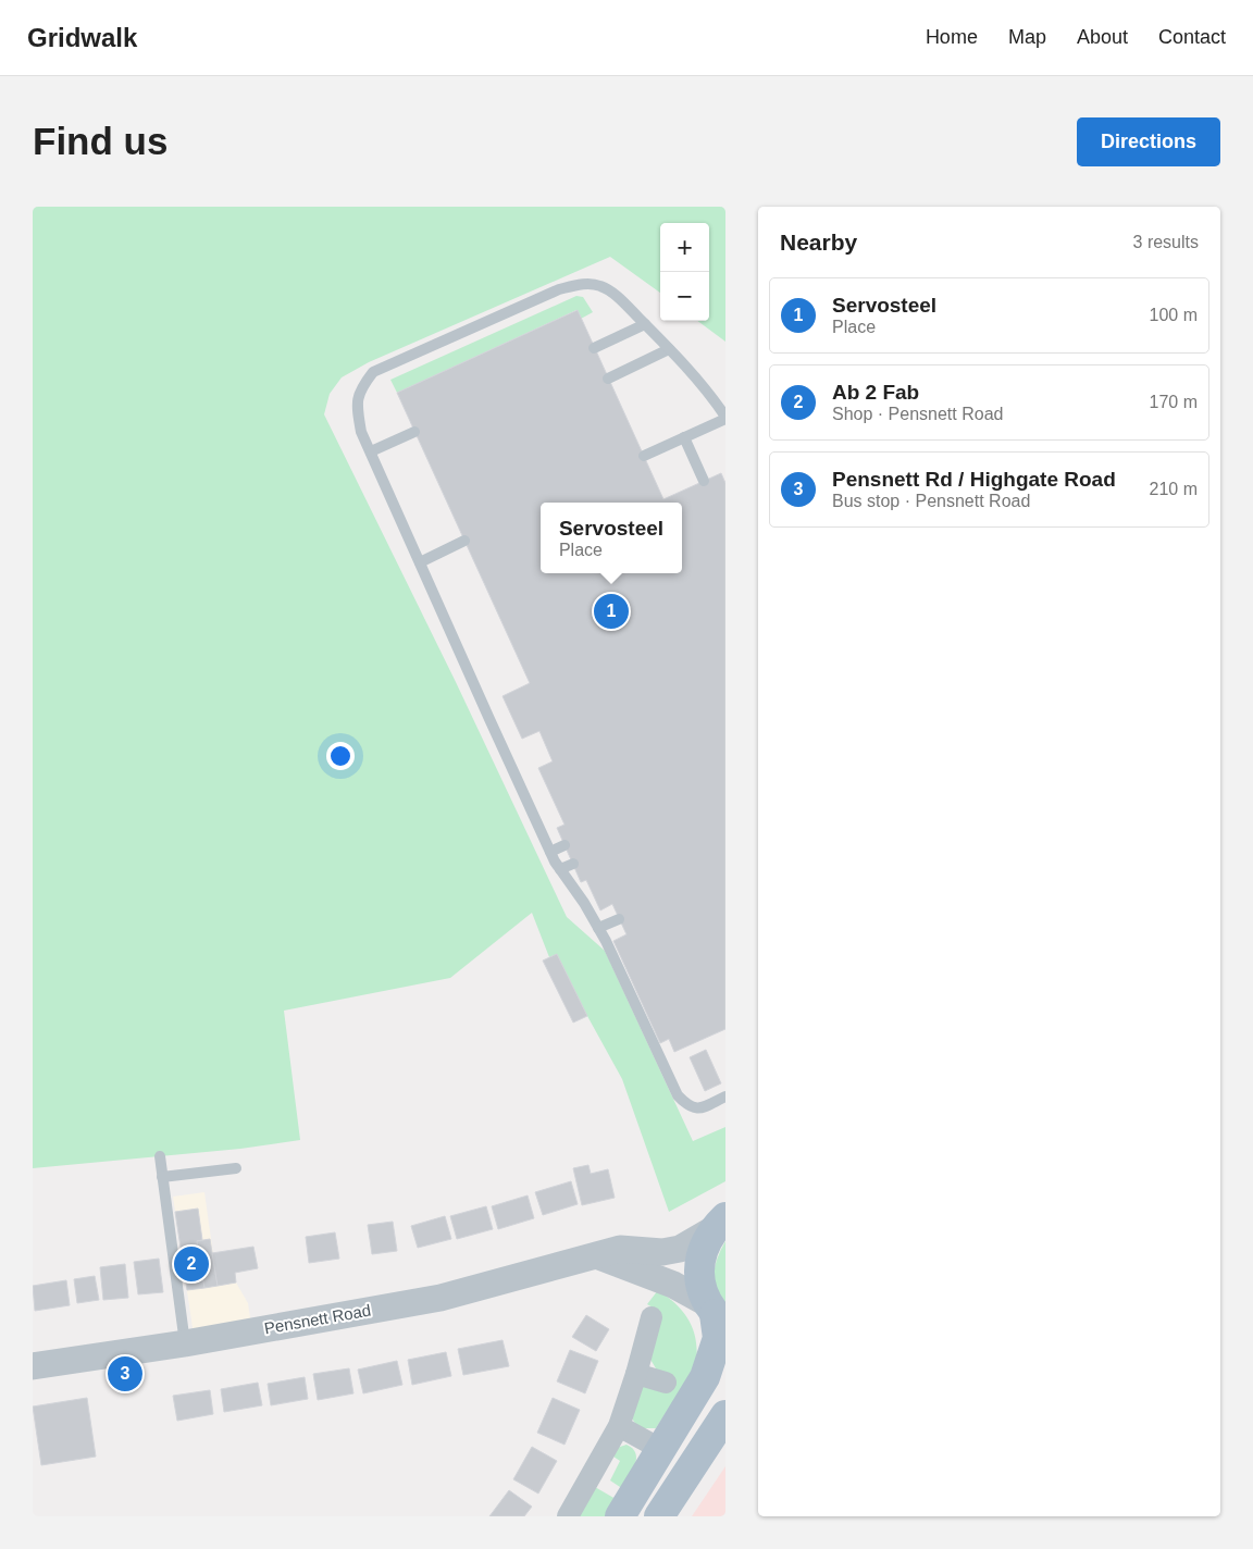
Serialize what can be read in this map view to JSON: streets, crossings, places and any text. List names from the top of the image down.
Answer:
{
  "streets": {
    "street": ["Pensnett Road"]
  },
  "page": {
    "header": "Gridwalk",
    "nav": [
      "Home",
      "Map",
      "About",
      "Contact"
    ],
    "buttons": "Directions",
    "title": "Find us",
    "heading": ["Nearby", "3 results"],
    "map_buttons": ["+", "−"],
    "list": [
      {
        "mark": "1",
        "name": "Servosteel",
        "note": "Place",
        "value": "100 m"
      },
      {
        "mark": "2",
        "name": "Ab 2 Fab",
        "note": "Shop · Pensnett Road",
        "value": "170 m"
      },
      {
        "mark": "3",
        "name": "Pensnett Rd / Highgate Road",
        "note": "Bus stop · Pensnett Road",
        "value": "210 m"
      }
    ],
    "popup": ["Servosteel", "Place"],
    "pins": ["1", "2", "3"]
  }
}
